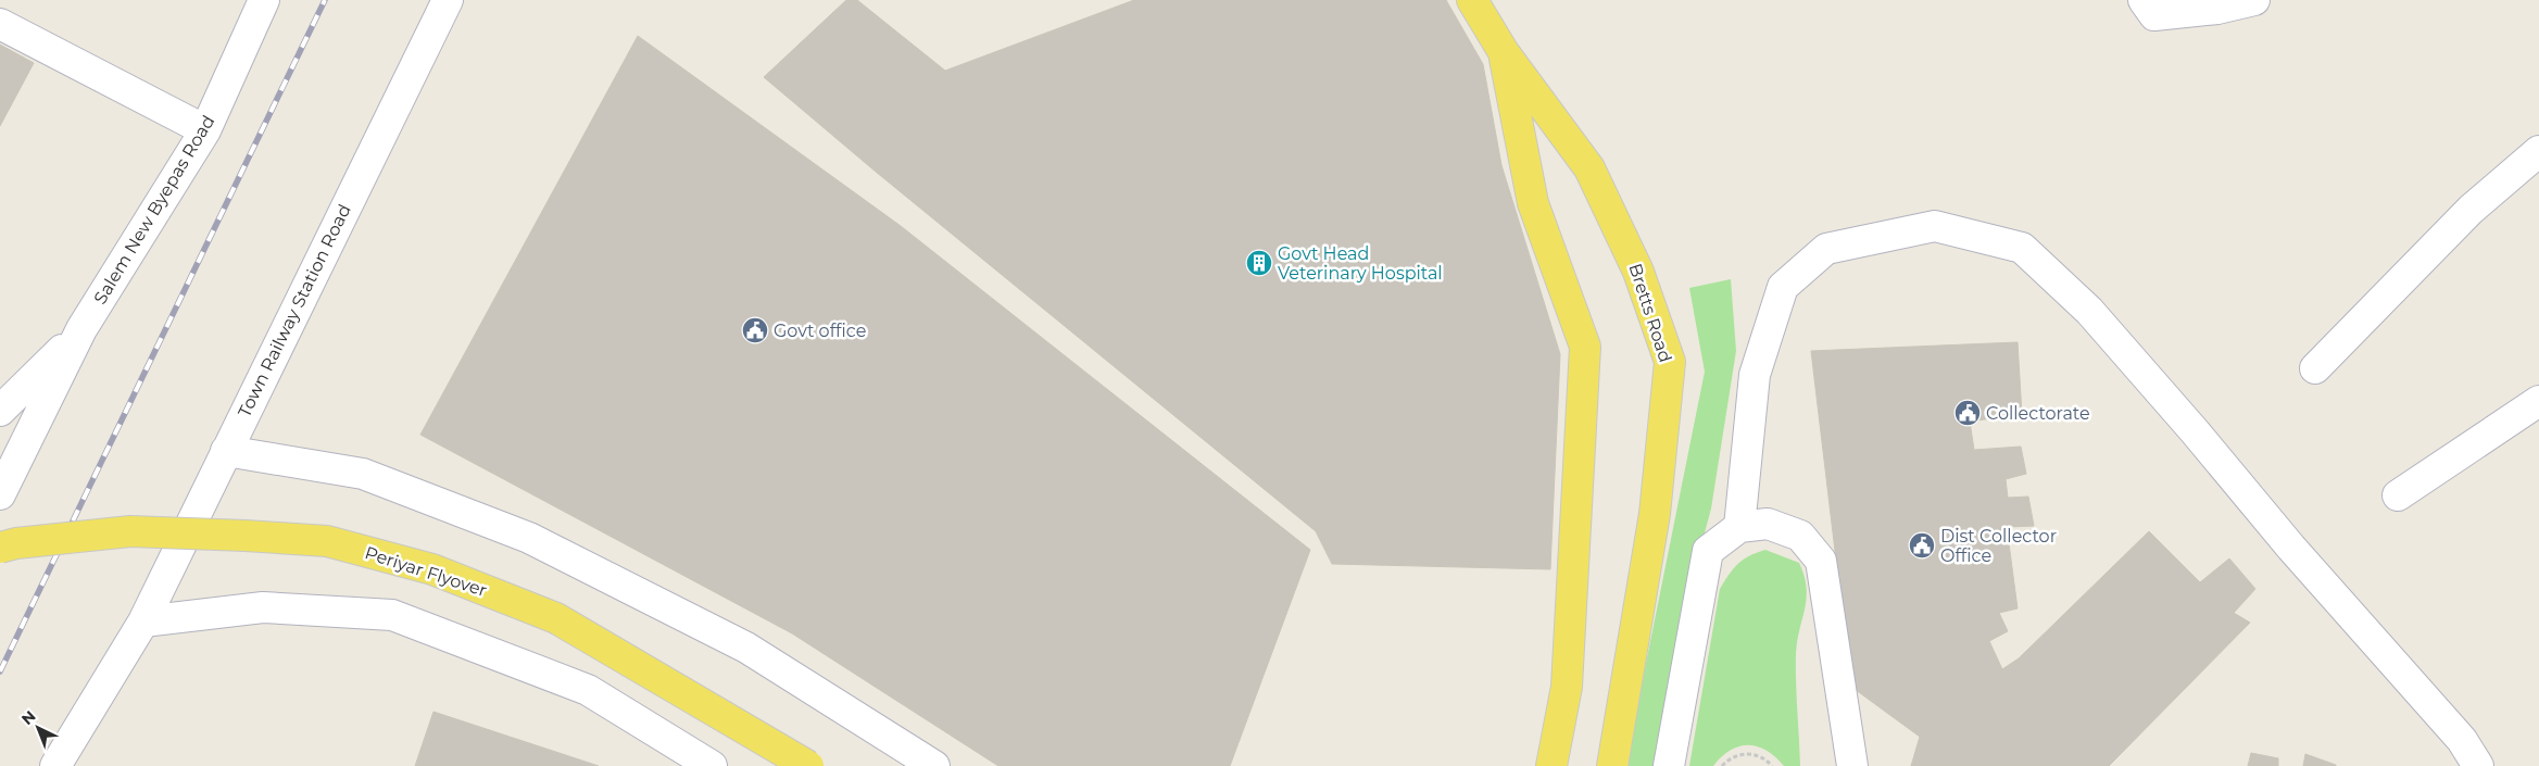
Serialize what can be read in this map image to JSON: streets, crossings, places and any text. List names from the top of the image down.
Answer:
{
  "streets": {
    "main road": ["Bretts Road", "Periyar Flyover"],
    "street": ["Salem New Byepas Road", "Town Railway Station Road"]
  },
  "places": {
    "building": ["Govt Head Veterinary Hospital"],
    "public building": ["Govt office", "Collectorate", "Dist Collector Office"]
  },
  "north": "top left"
}
